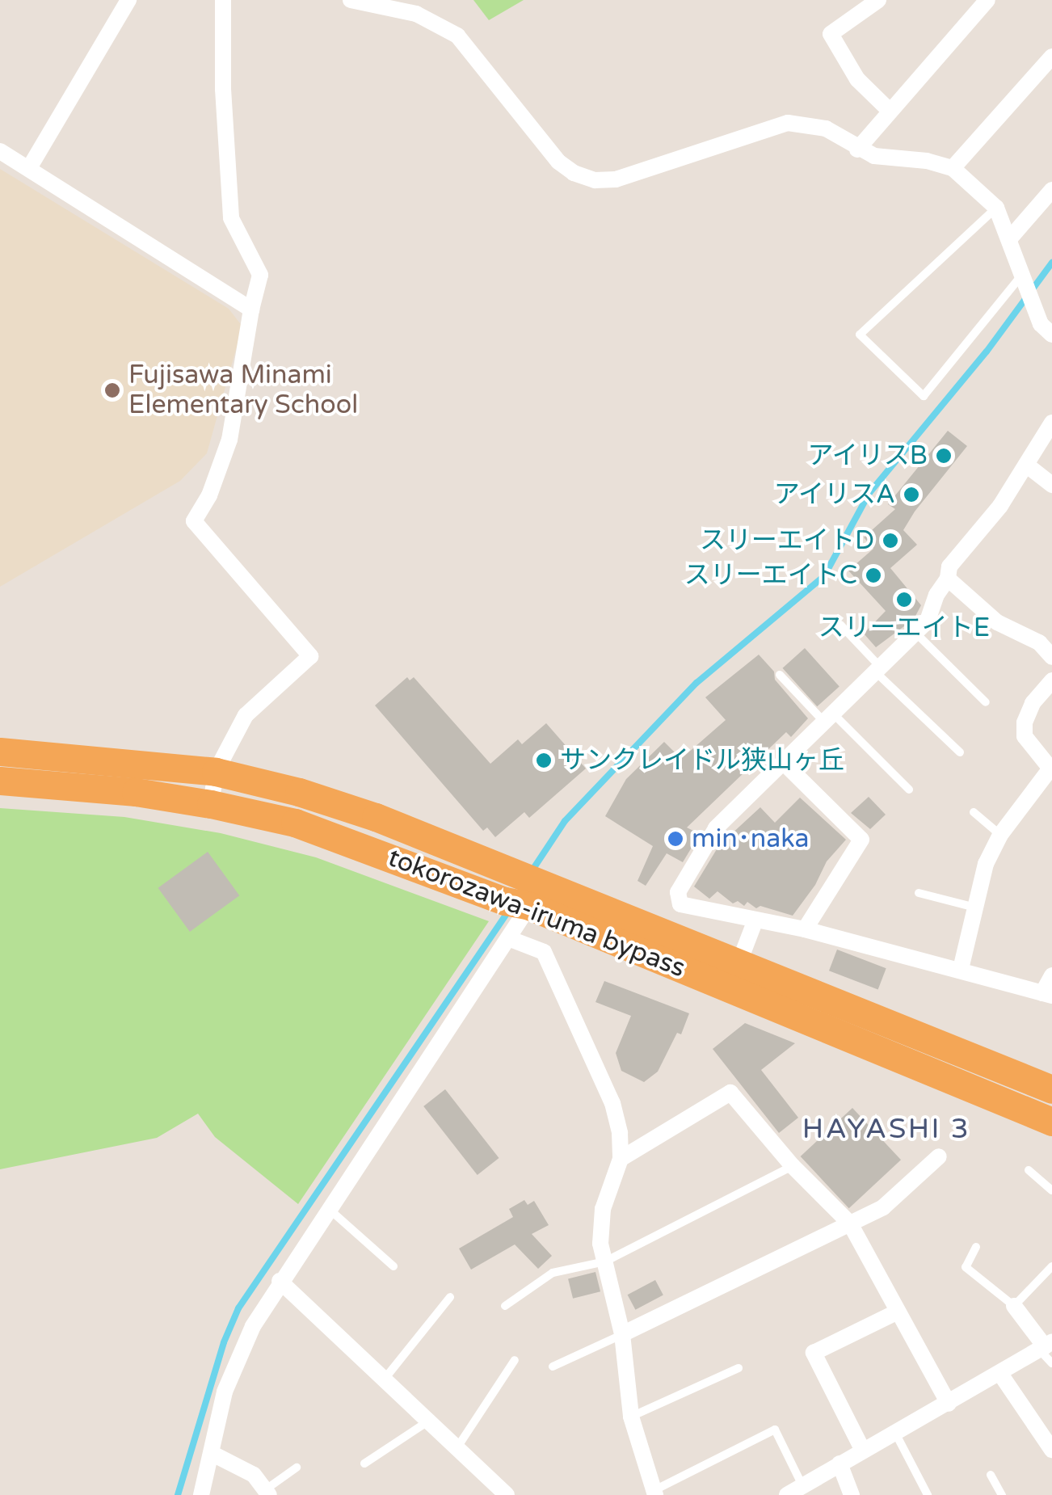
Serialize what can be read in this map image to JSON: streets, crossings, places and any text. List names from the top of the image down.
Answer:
{
  "streets": {
    "highway": ["tokorozawa-iruma bypass"]
  },
  "districts": ["HAYASHI 3"],
  "places": [
    "Fujisawa Minami Elementary School",
    "アイリスB",
    "アイリスA",
    "スリーエイトD",
    "スリーエイトC",
    "スリーエイトE",
    "サンクレイドル狭山ヶ丘",
    "min･naka"
  ]
}
